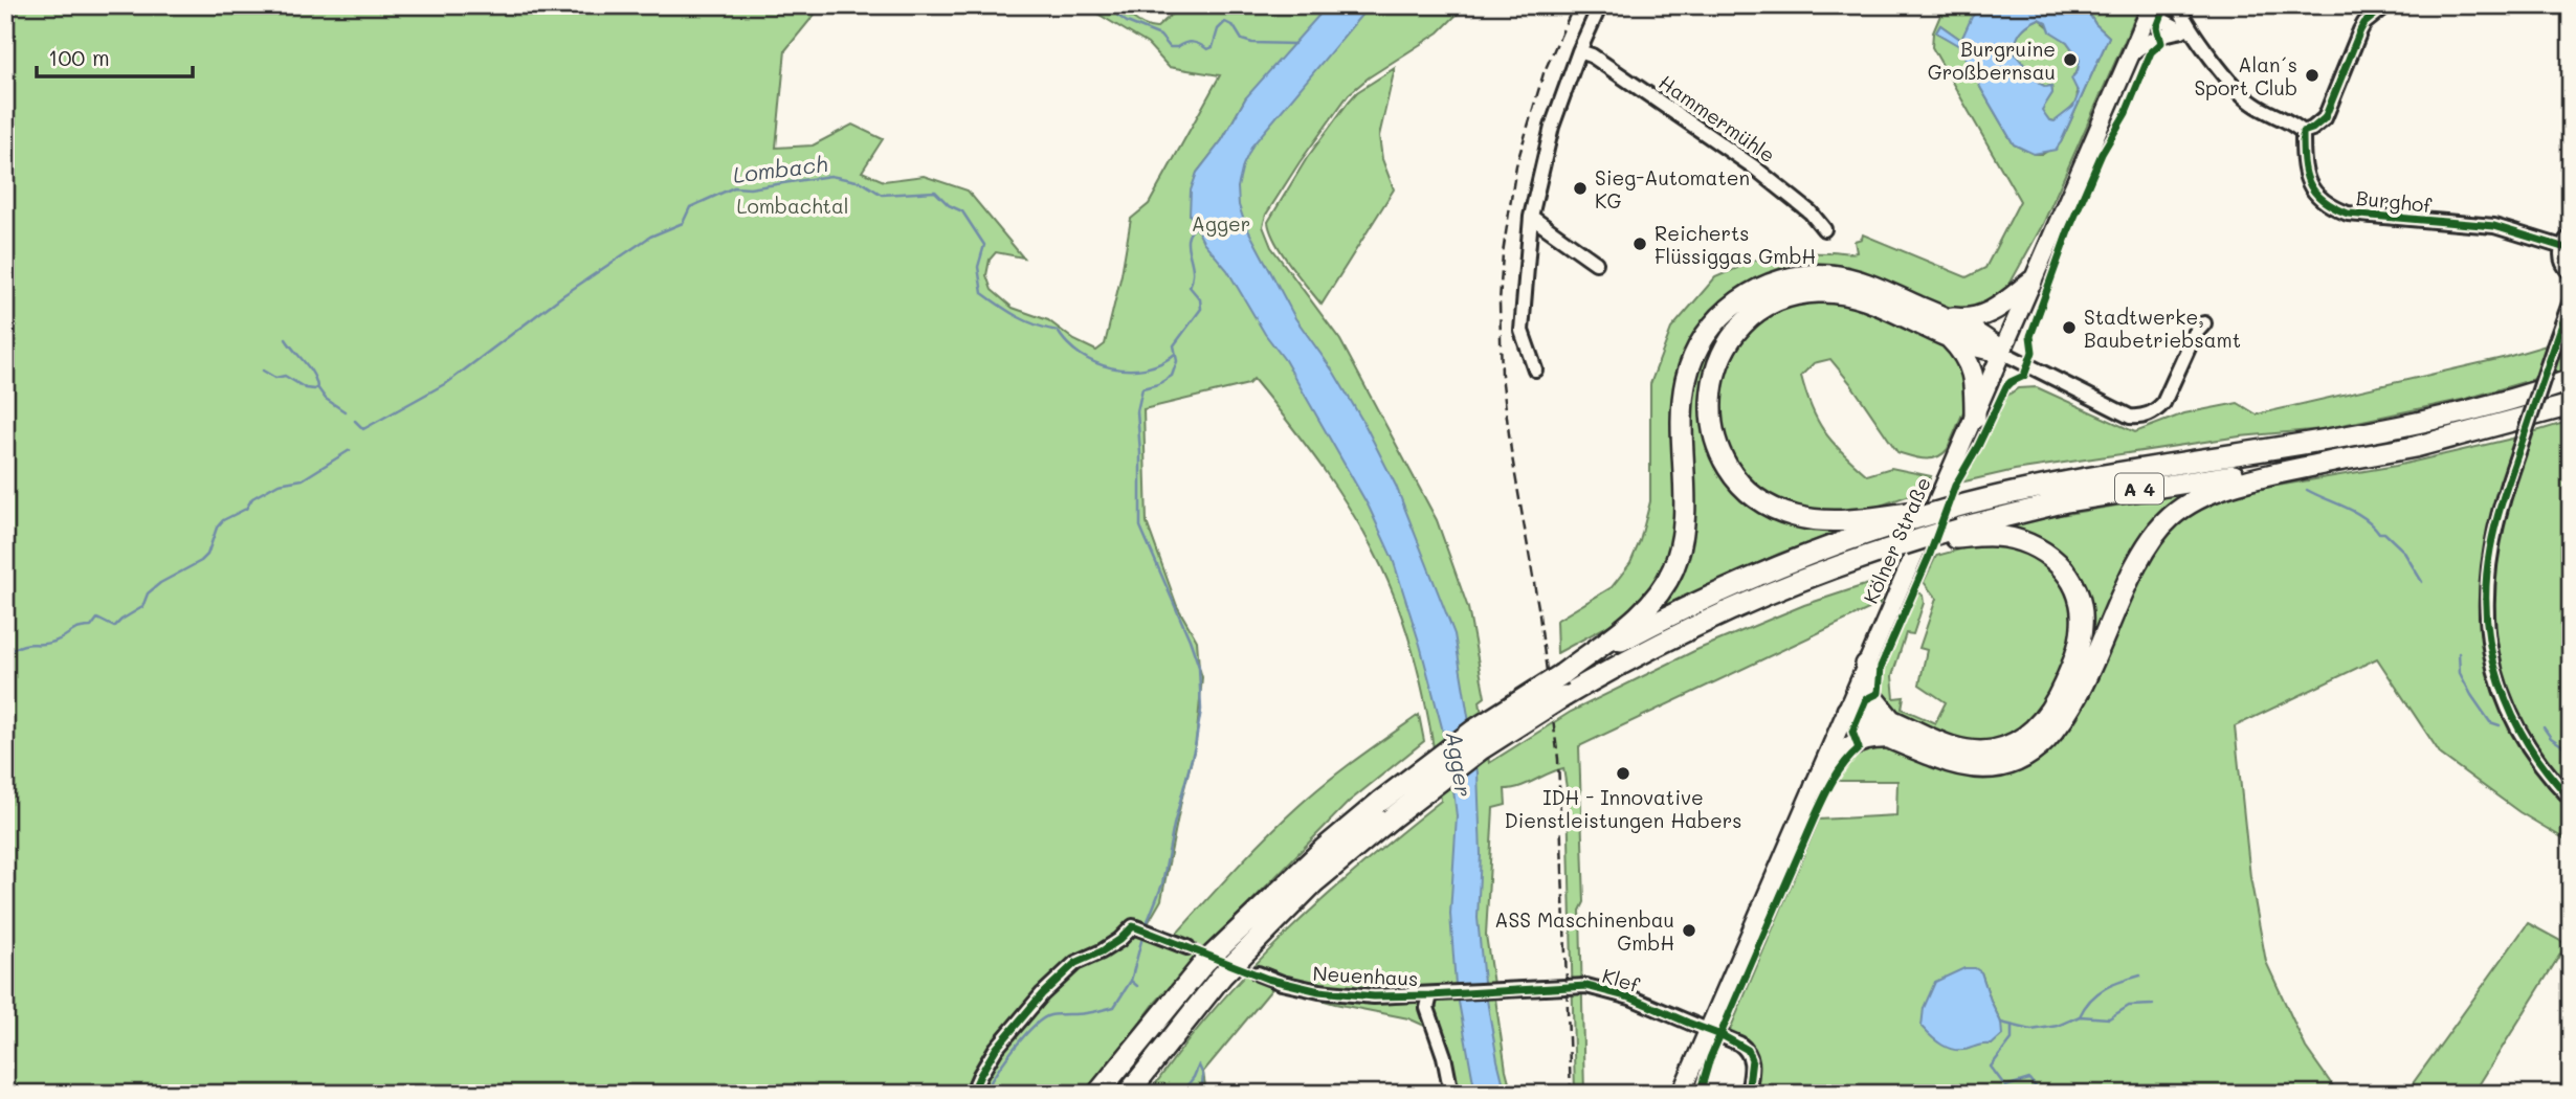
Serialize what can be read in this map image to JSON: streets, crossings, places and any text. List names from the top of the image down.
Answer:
{
  "streets": {
    "highway": ["A 4"],
    "main road": ["Kölner Straße"],
    "street": [
      "Hammermühle",
      "Burghof",
      "Neuenhaus",
      "Klef"
    ]
  },
  "crossings": [
    ["Kölner Straße", "Klef"],
    ["Neuenhaus", "Klef"]
  ],
  "water": ["Lombach", "Agger"],
  "parks": ["Lombachtal", "Agger"],
  "places": [
    "Burgruine Großbernsau",
    "Alan´s Sport Club",
    "Sieg-Automaten KG",
    "Reicherts Flüssiggas GmbH",
    "Stadtwerke, Baubetriebsamt",
    "IDH - Innovative Dienstleistungen Habers",
    "ASS Maschinenbau GmbH"
  ],
  "scale_bar": "100 m"
}
